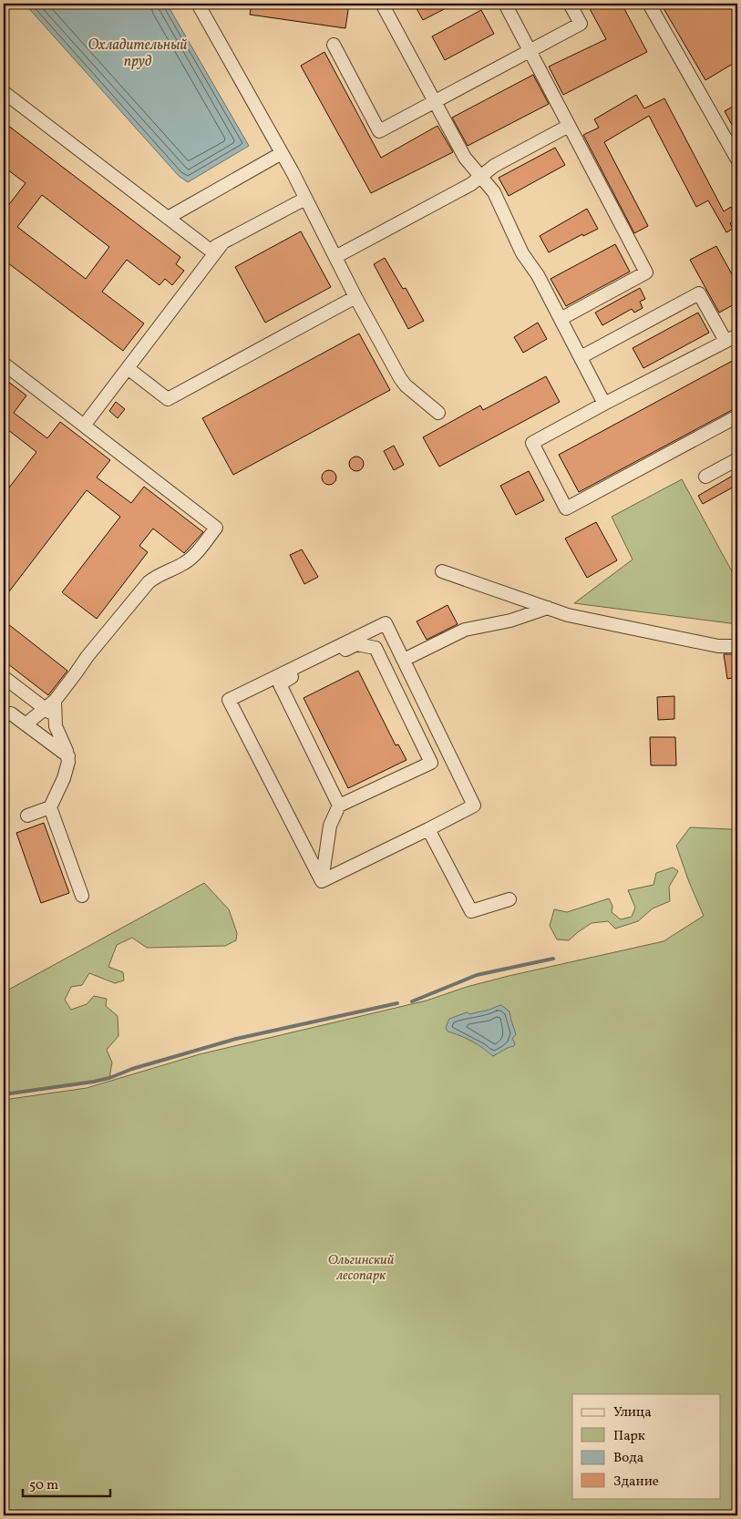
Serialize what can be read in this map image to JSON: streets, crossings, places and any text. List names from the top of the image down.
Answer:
{
  "water": ["Охладительный пруд"],
  "parks": ["Ольгинский лесопарк"],
  "legend": [
    "Улица",
    "Парк",
    "Вода",
    "Здание"
  ],
  "scale_bar": "50 m"
}
